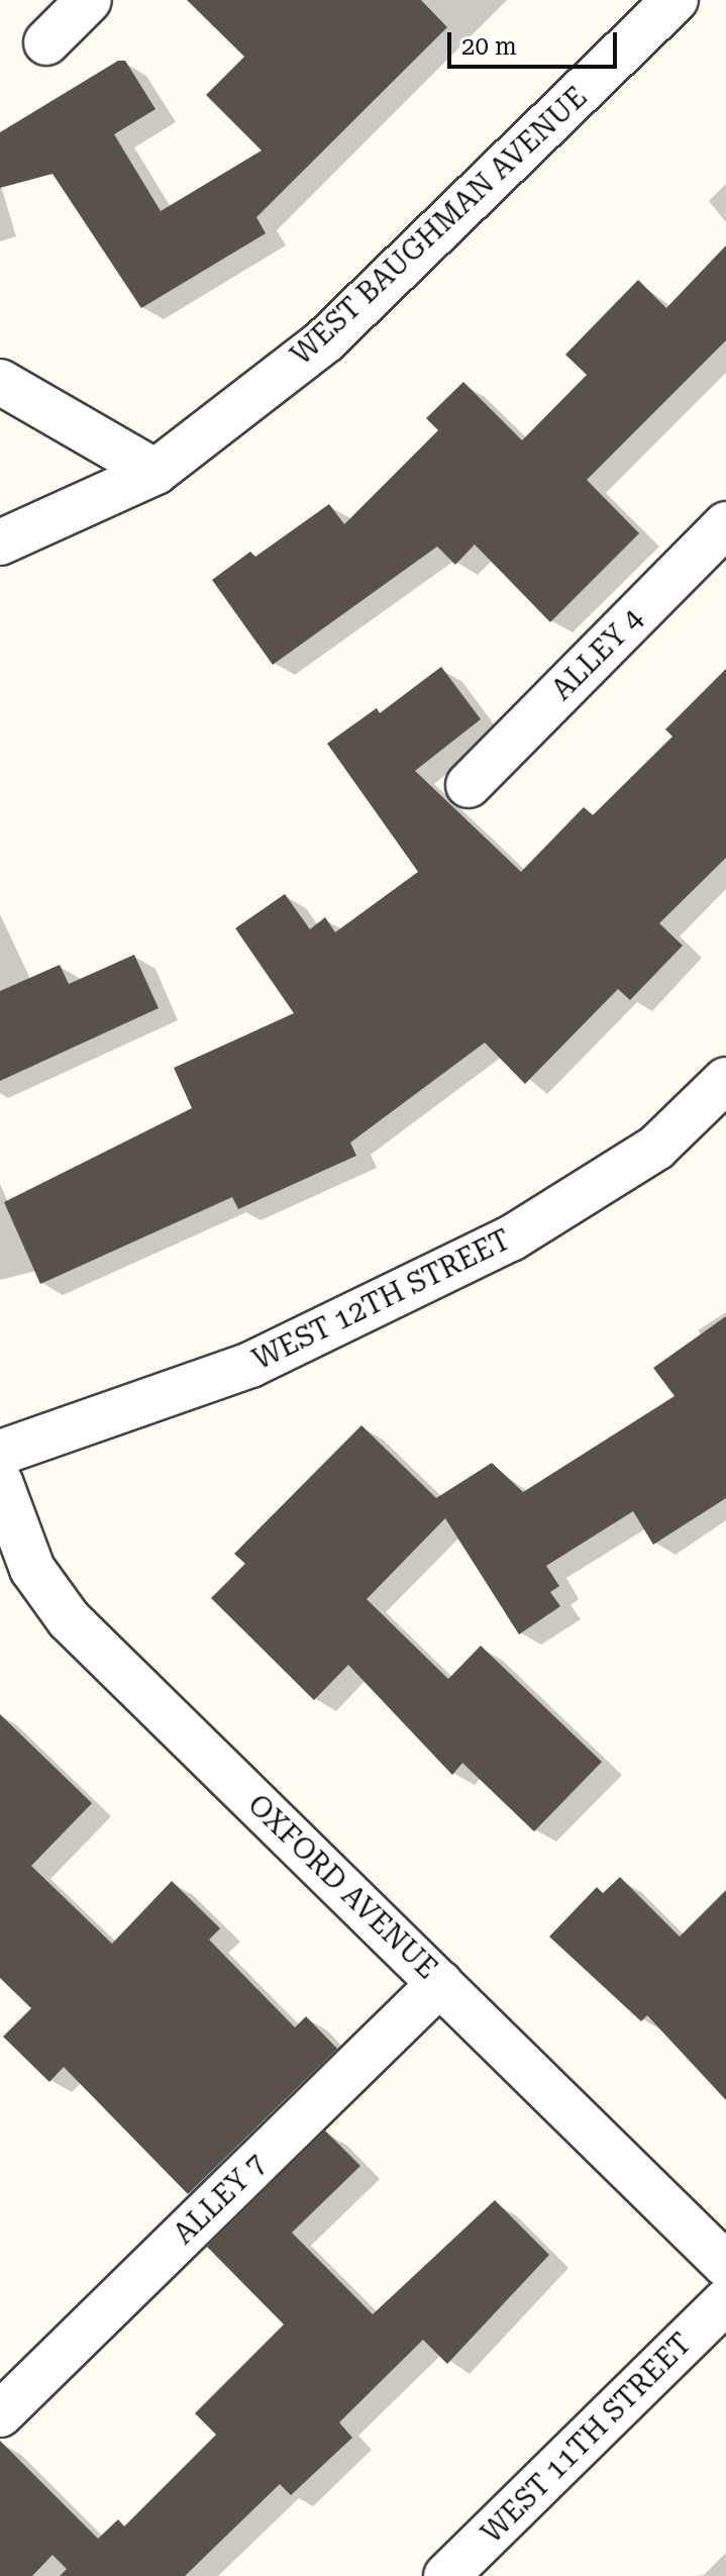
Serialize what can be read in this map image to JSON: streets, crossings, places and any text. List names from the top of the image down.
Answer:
{
  "streets": {
    "street": [
      "WEST BAUGHMAN AVENUE",
      "ALLEY 4",
      "WEST 12TH STREET",
      "OXFORD AVENUE",
      "ALLEY 7",
      "WEST 11TH STREET"
    ]
  },
  "crossings": [
    ["OXFORD AVENUE", "ALLEY 7"]
  ],
  "scale_bar": "20 m"
}
